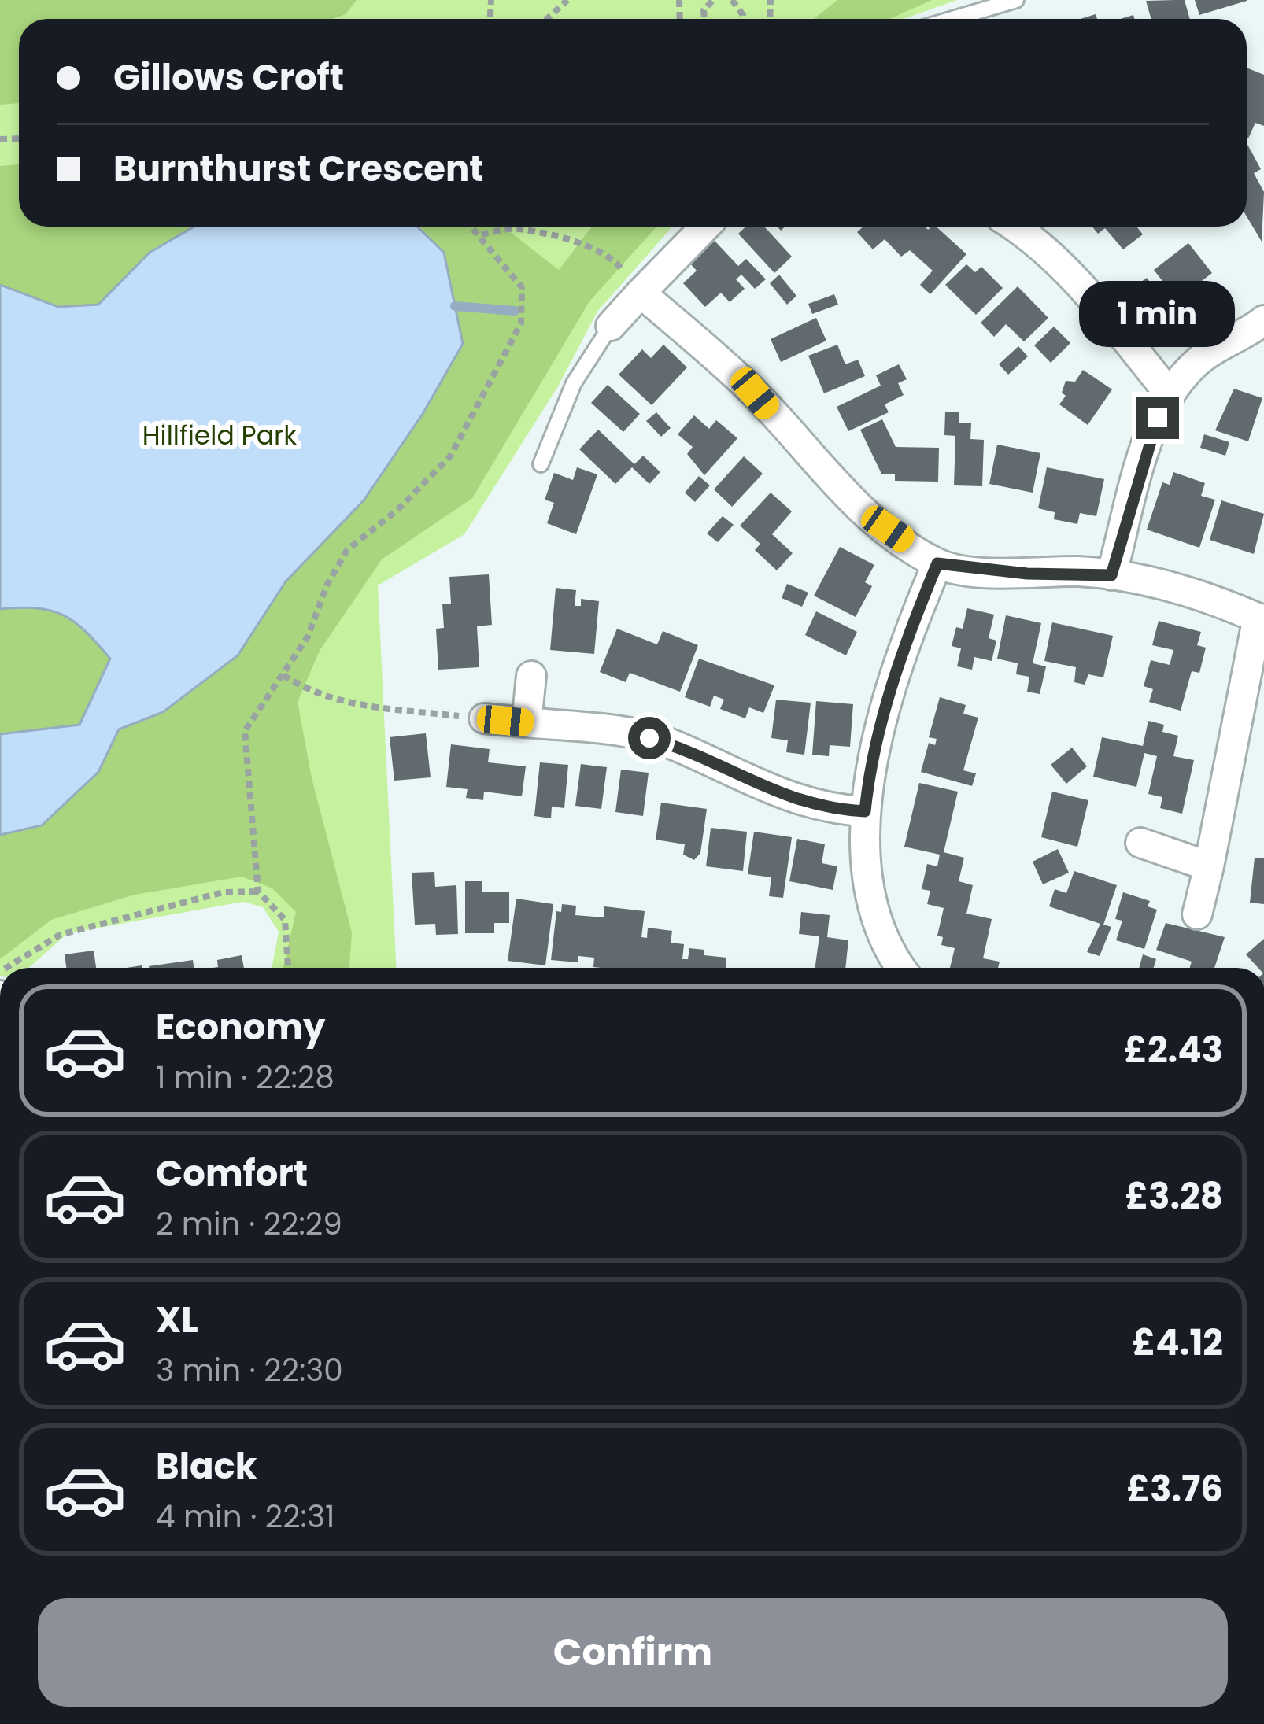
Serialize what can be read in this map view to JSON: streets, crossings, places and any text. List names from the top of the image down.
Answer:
{
  "parks": ["Hillfield Park"],
  "page": {
    "banner": ["Gillows Croft", "Burnthurst Crescent"],
    "bubble": "1 min",
    "list": [
      {
        "name": "Economy",
        "note": "1 min · 22:28",
        "value": "£2.43"
      },
      {
        "name": "Comfort",
        "note": "2 min · 22:29",
        "value": "£3.28"
      },
      {
        "name": "XL",
        "note": "3 min · 22:30",
        "value": "£4.12"
      },
      {
        "name": "Black",
        "note": "4 min · 22:31",
        "value": "£3.76"
      }
    ],
    "buttons": "Confirm"
  }
}
